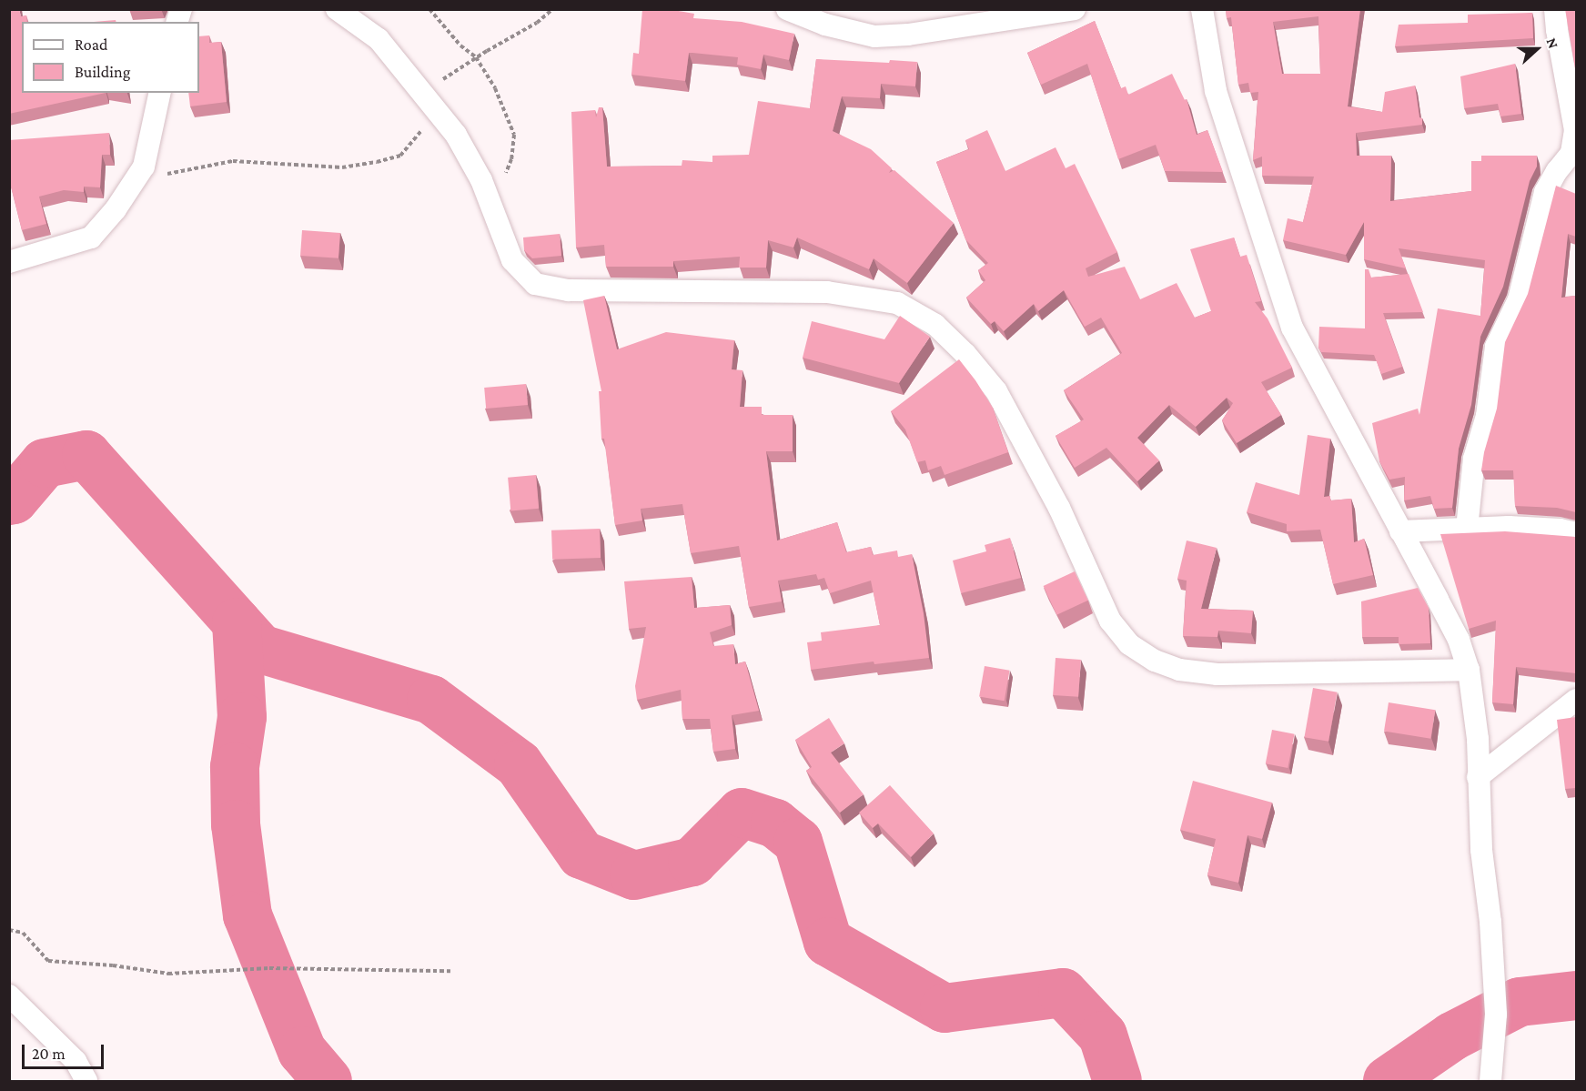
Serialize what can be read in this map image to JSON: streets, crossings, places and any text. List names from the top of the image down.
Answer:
{
  "legend": ["Road", "Building"],
  "scale_bar": "20 m",
  "north": "right"
}
